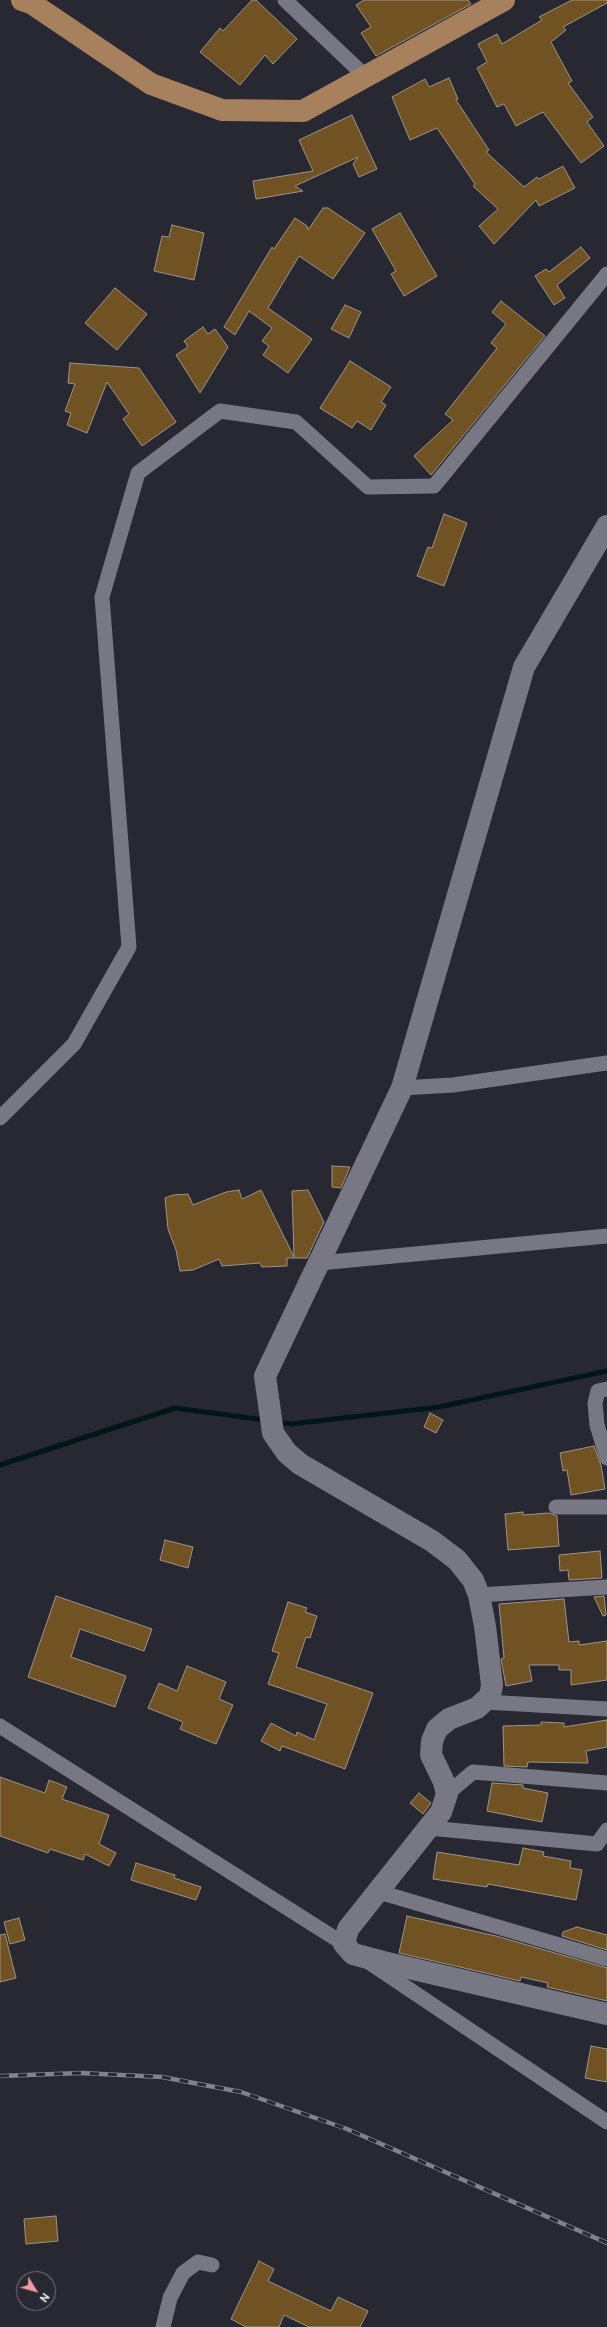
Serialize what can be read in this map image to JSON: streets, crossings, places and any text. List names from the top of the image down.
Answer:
{
  "north": "bottom right"
}
